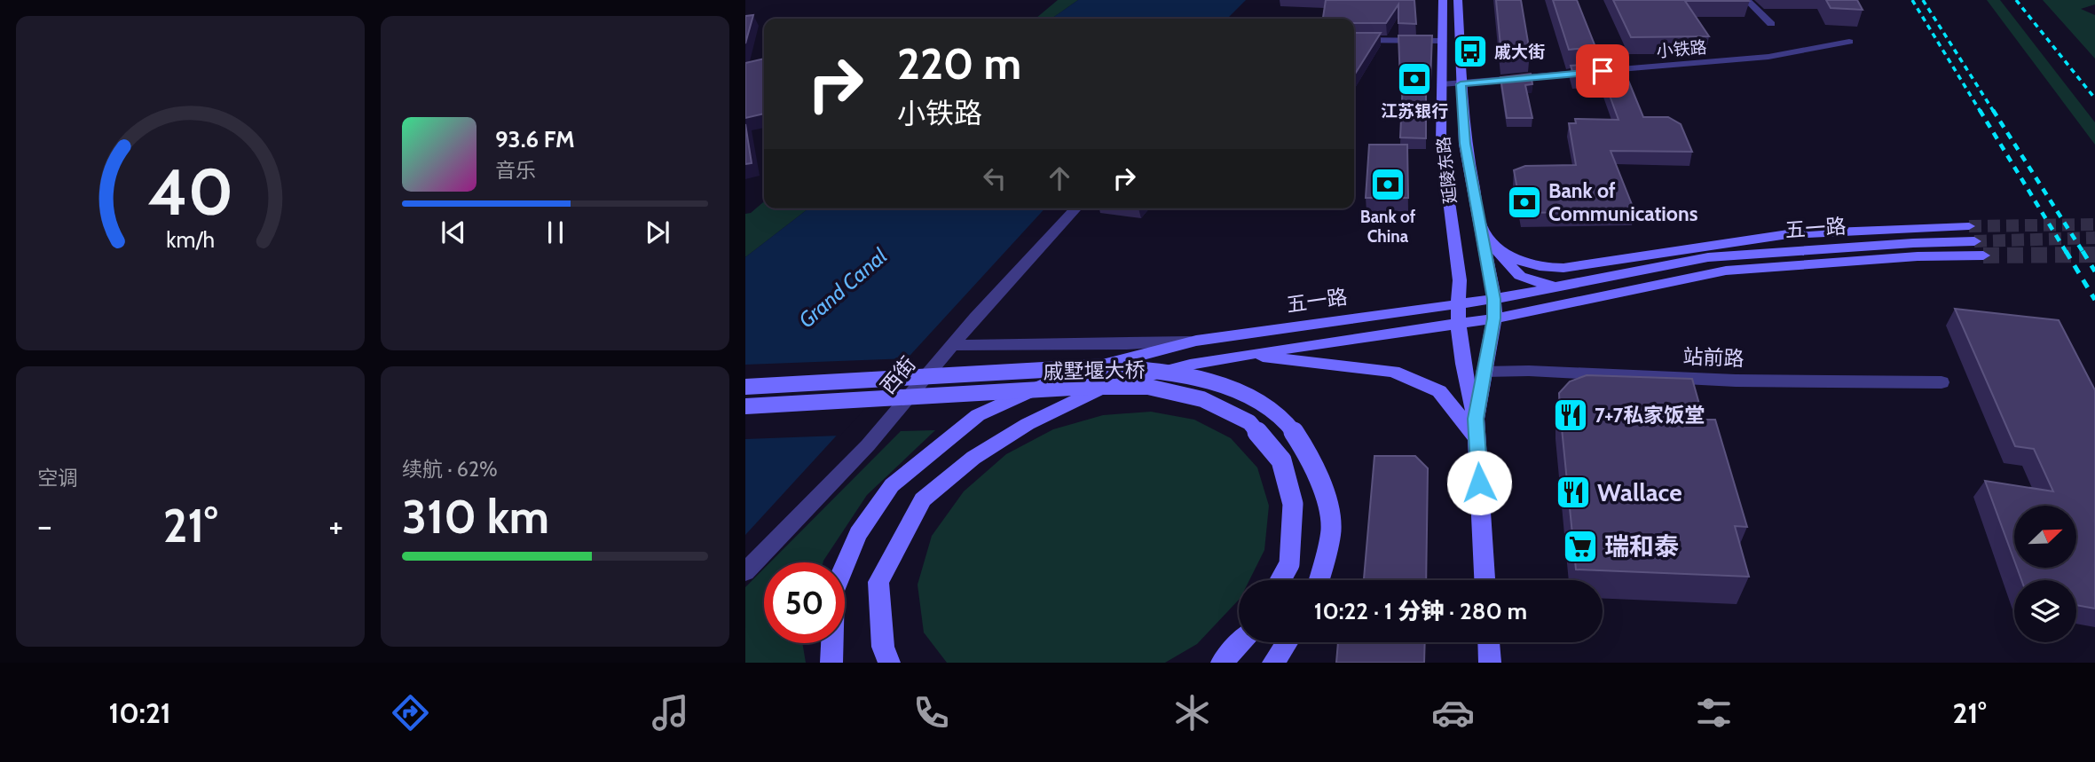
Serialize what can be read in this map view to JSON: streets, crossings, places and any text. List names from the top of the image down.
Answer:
{
  "streets": {
    "main road": ["延陵东路", "五一路", "戚墅堰大桥"],
    "street": ["小铁路", "站前路", "西街"]
  },
  "crossings": [
    ["小铁路", "延陵东路"],
    ["延陵东路", "五一路"],
    ["延陵东路", "站前路"]
  ],
  "water": ["Grand Canal"],
  "places": {
    "bus stop": ["戚大街"],
    "bank": ["江苏银行", "Bank of China", "Bank of Communications"],
    "restaurant": ["7+7私家饭堂", "Wallace"],
    "supermarket": ["瑞和泰"]
  },
  "north": "top right",
  "page": {
    "turn": ["220 m", "小铁路"],
    "song": ["93.6 FM", "音乐"],
    "tile": [
      "空调",
      ["续航 · 62%", "310 km"]
    ],
    "heat": ["−", "21°", "+"],
    "limit": "50",
    "trip": "10:22 · 1 分钟 · 280 m",
    "tabs": ["10:21", "21°"],
    "gauge": ["40", "km/h"]
  }
}
